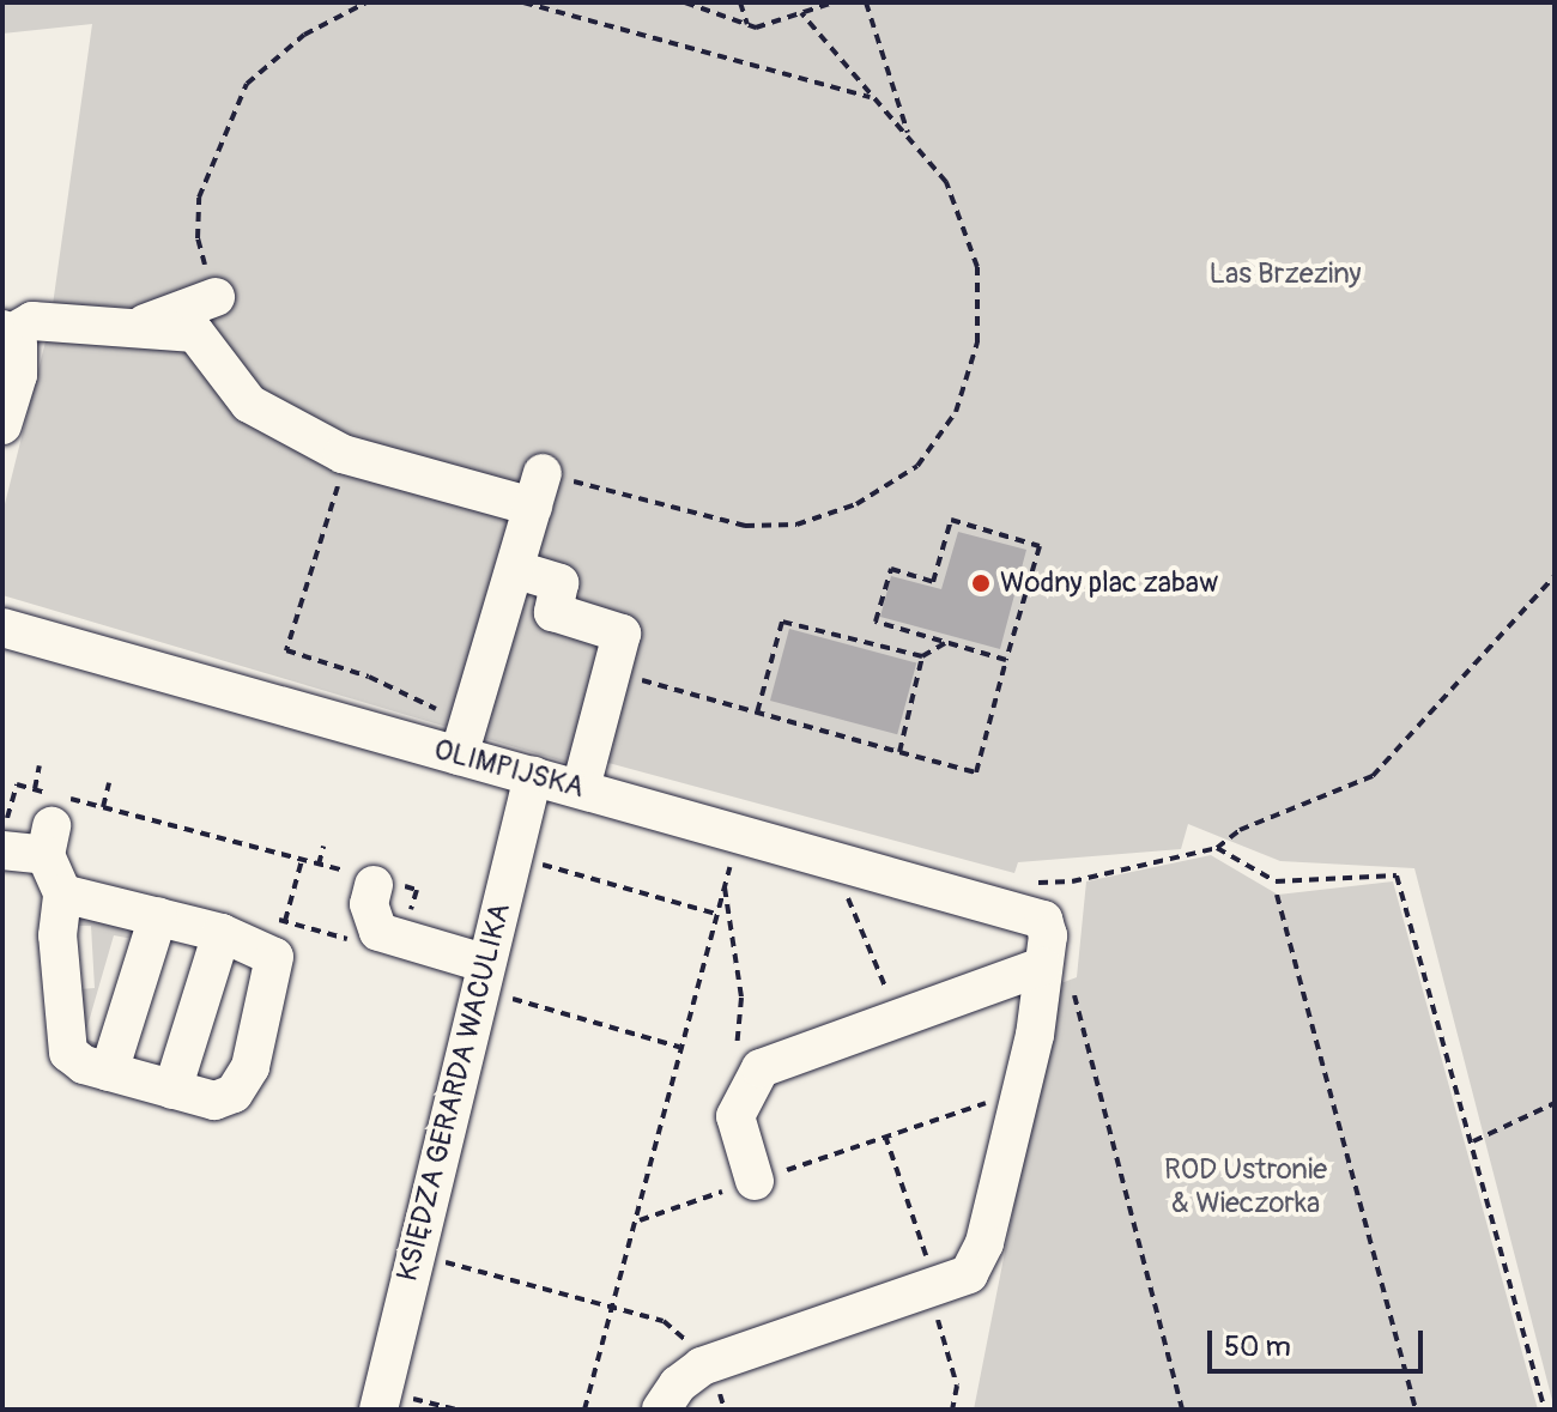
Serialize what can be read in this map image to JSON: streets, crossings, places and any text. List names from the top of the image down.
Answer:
{
  "streets": {
    "street": ["OLIMPIJSKA", "KSIĘDZA GERARDA WACULIKA"]
  },
  "crossings": [
    ["OLIMPIJSKA", "KSIĘDZA GERARDA WACULIKA"]
  ],
  "parks": ["Las Brzeziny", "ROD Ustronie & Wieczorka"],
  "places": ["Wodny plac zabaw"],
  "scale_bar": "50 m"
}
